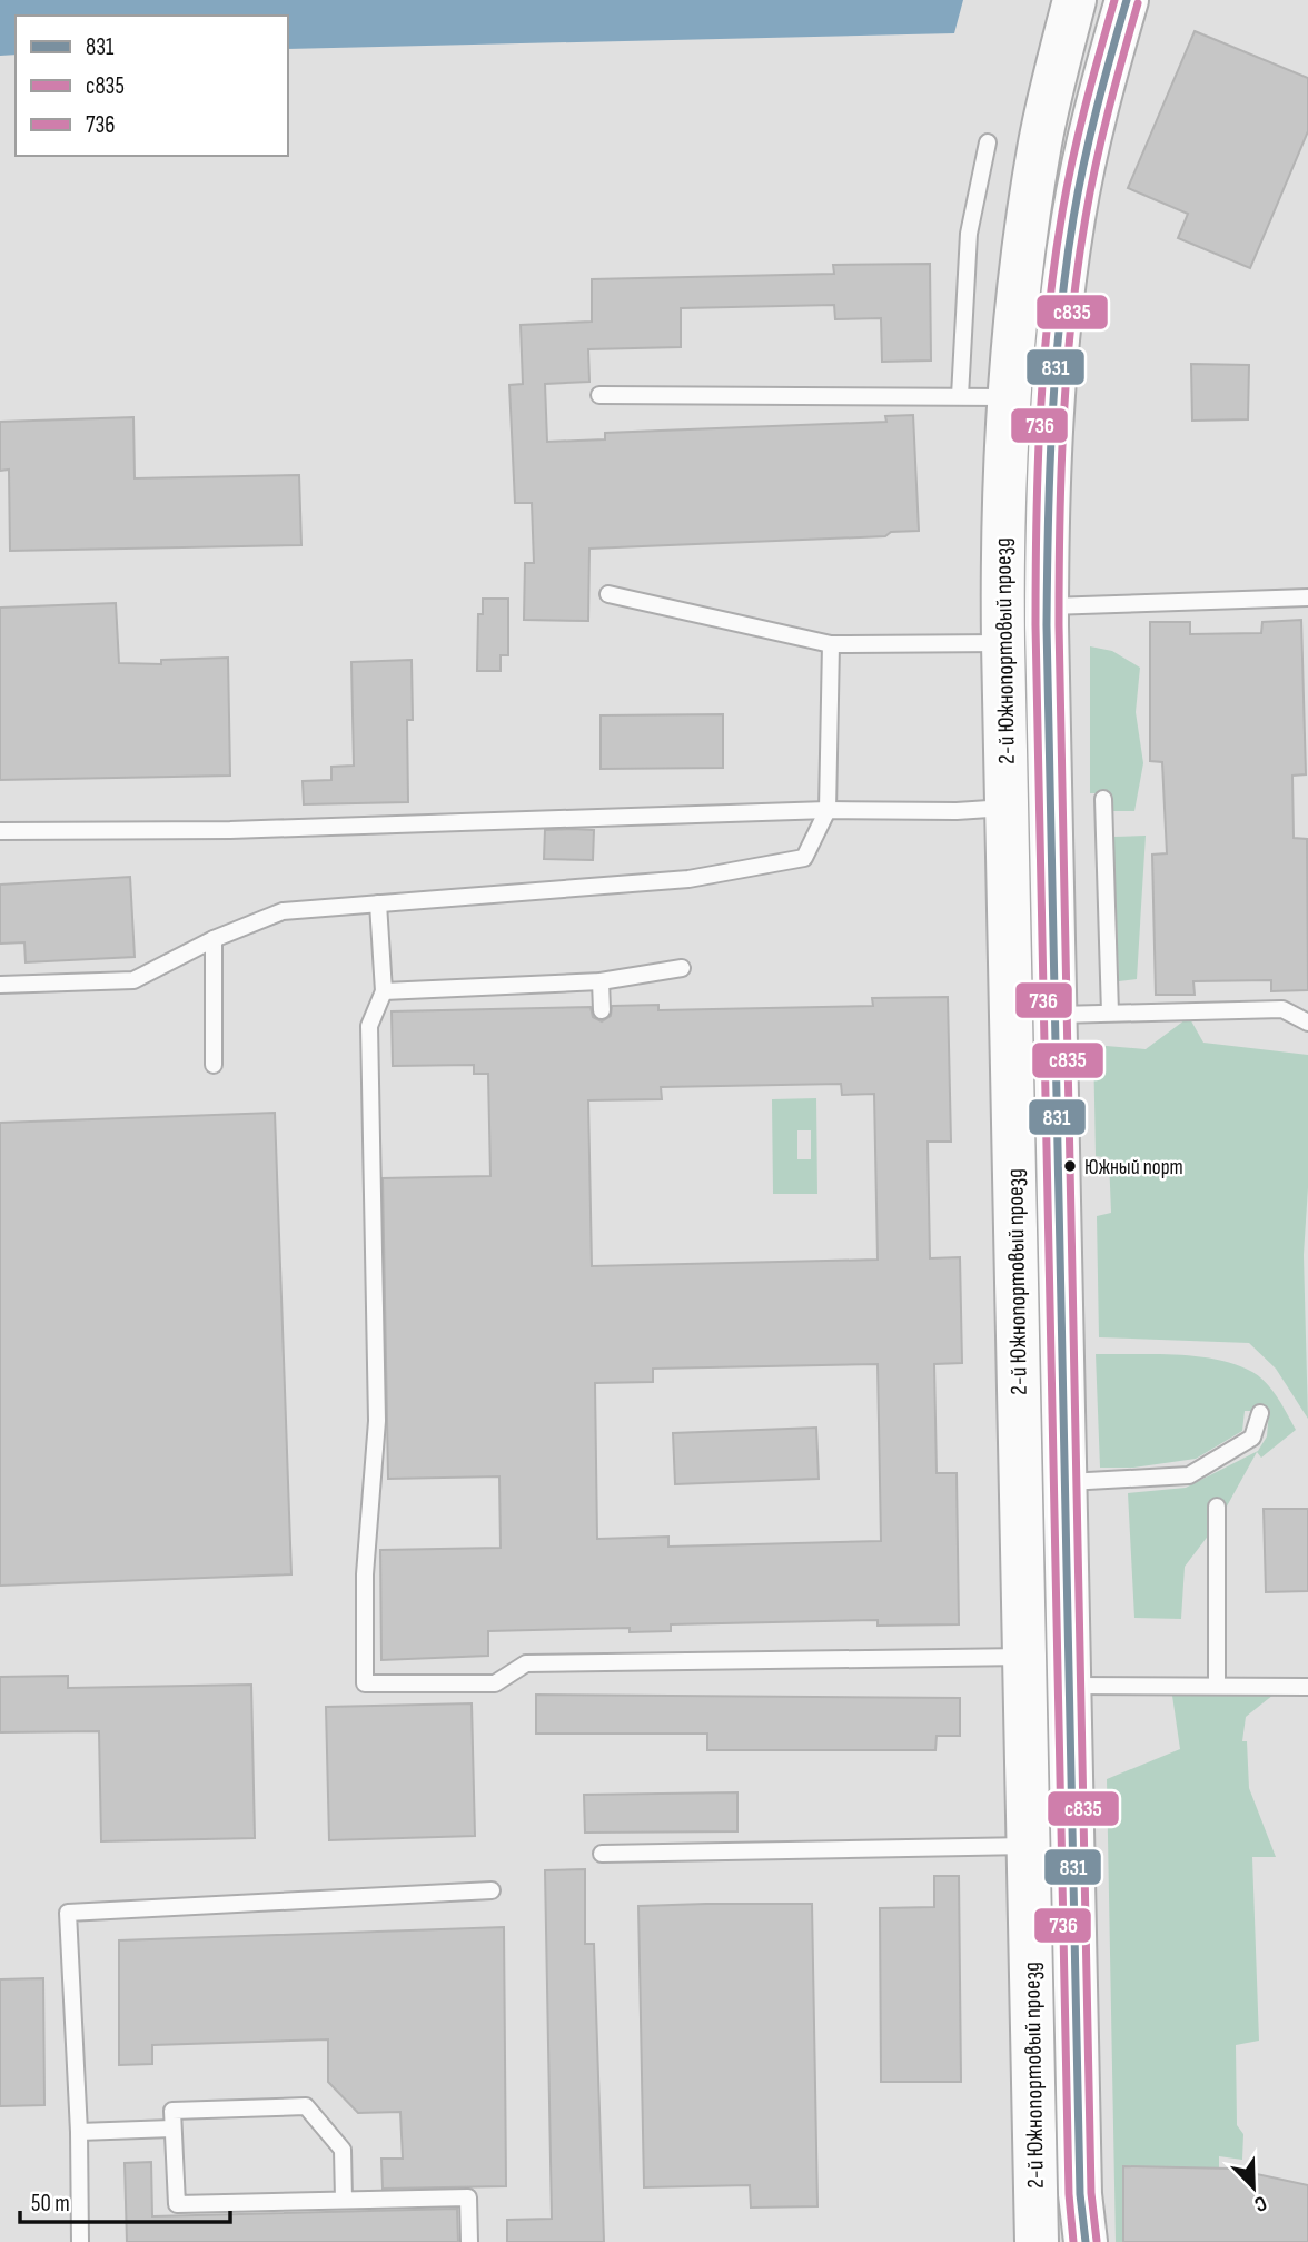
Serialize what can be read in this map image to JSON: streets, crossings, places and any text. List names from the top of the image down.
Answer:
{
  "streets": {
    "main road": ["2-й Южнопортовый проезд"]
  },
  "places": ["Южный порт"],
  "lines": ["transit line 831", "transit line 736", "transit line с835"],
  "legend": ["831", "с835", "736"],
  "scale_bar": "50 m",
  "north": "bottom right"
}
